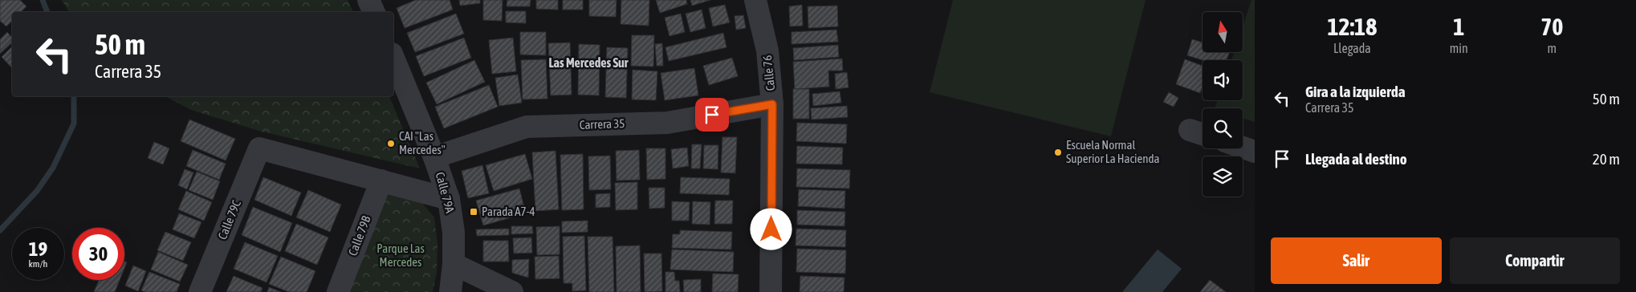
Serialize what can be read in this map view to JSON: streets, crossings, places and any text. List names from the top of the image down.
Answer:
{
  "streets": {
    "street": [
      "Calle 76",
      "Carrera 35",
      "Calle 79A",
      "Calle 79C",
      "Calle 79B"
    ]
  },
  "crossings": [
    ["Calle 76", "Carrera 35"],
    ["Carrera 35", "Calle 79A"],
    ["Calle 79C", "Calle 79B"]
  ],
  "districts": ["Las Mercedes Sur"],
  "parks": ["Parque Las Mercedes"],
  "places": {
    "other": ["CAI \"Las Mercedes\"", "Escuela Normal Superior La Hacienda"],
    "transit": ["Parada A7-4"]
  },
  "north": "top",
  "page": {
    "eta": [
      "12:18",
      "Llegada",
      "1",
      "min",
      "70",
      "m"
    ],
    "turn": ["50 m", "Carrera 35"],
    "list": [
      {
        "name": "Gira a la izquierda",
        "note": "Carrera 35",
        "value": "50 m"
      },
      {
        "name": "Llegada al destino",
        "value": "20 m"
      }
    ],
    "speed": "19 km/h",
    "limit": "30",
    "buttons": ["Salir", "Compartir"]
  }
}
